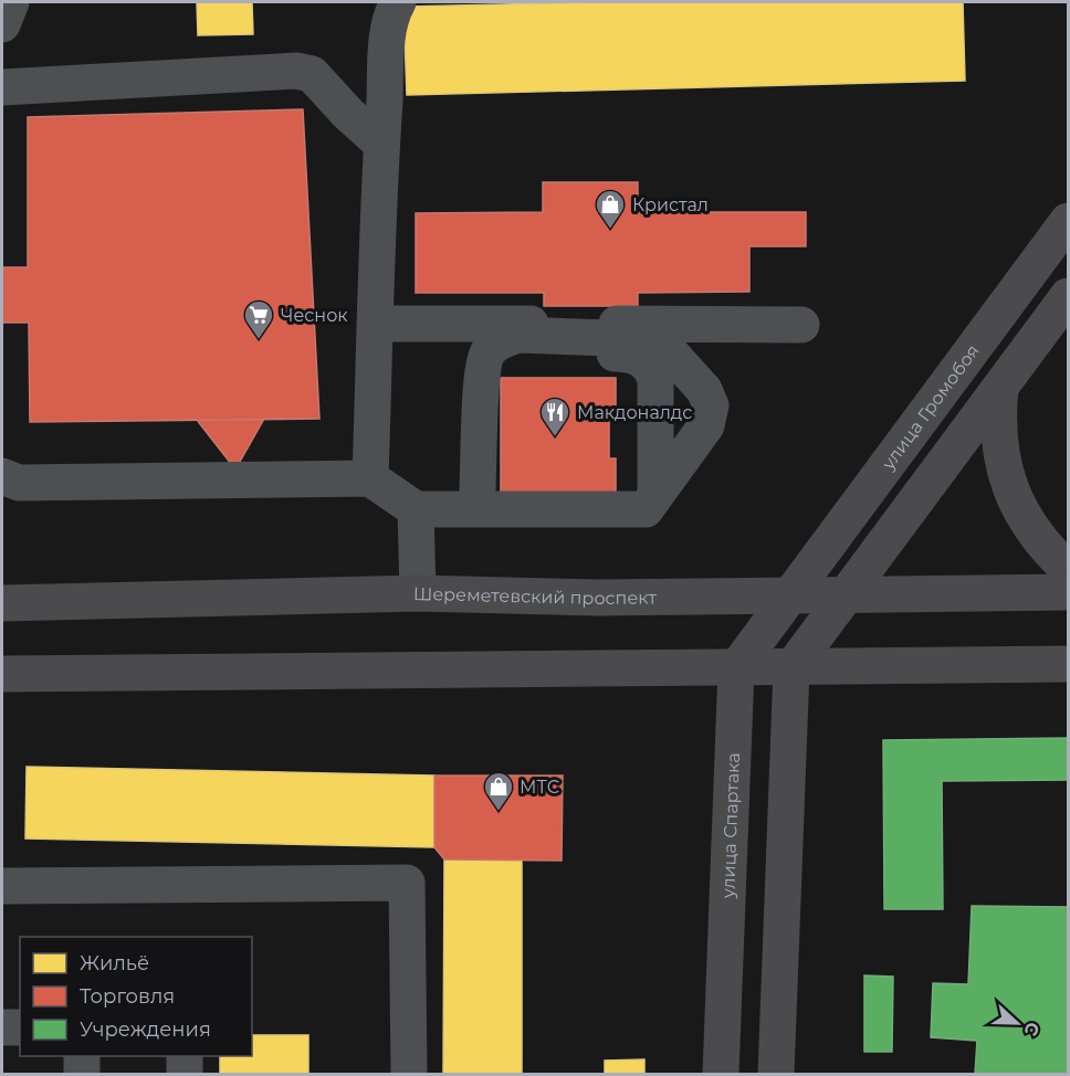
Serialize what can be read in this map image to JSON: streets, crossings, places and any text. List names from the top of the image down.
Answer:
{
  "streets": {
    "main road": ["улица Громобоя", "Шереметевский проспект", "улица Спартака"]
  },
  "crossings": [
    ["улица Громобоя", "Шереметевский проспект"]
  ],
  "places": {
    "shop": ["Кристал", "МТС"],
    "supermarket": ["Чеснок"],
    "restaurant": ["Макдоналдс"]
  },
  "legend": ["Жильё", "Торговля", "Учреждения"],
  "north": "right"
}
